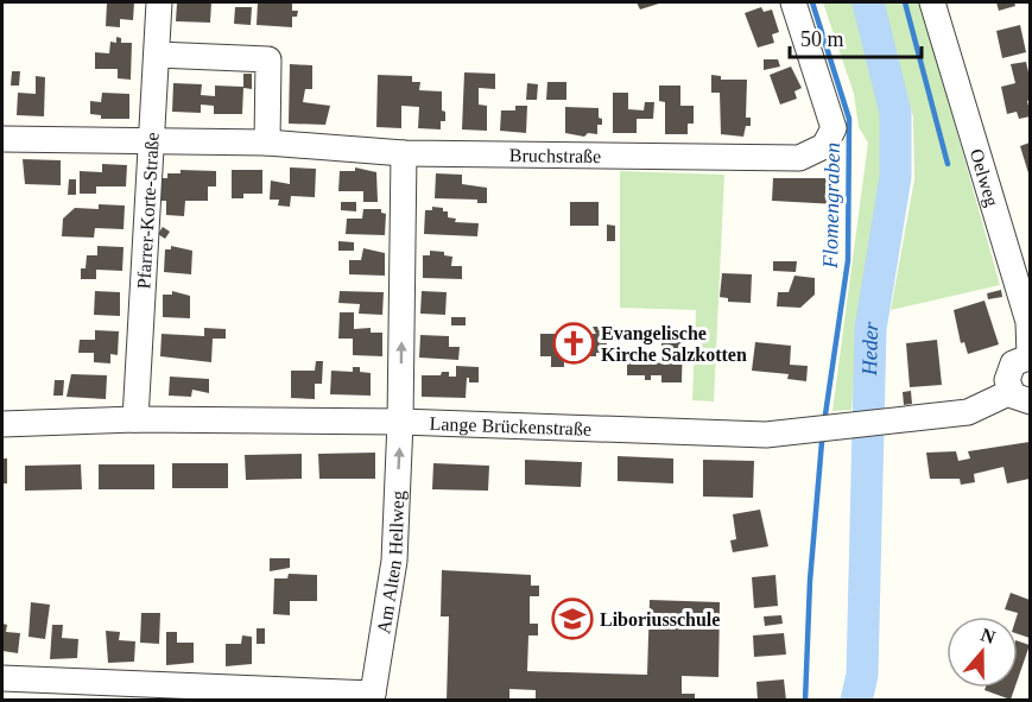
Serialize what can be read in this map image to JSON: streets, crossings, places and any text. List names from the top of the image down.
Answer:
{
  "streets": {
    "street": [
      "Bruchstraße",
      "Oelweg",
      "Pfarrer-Korte-Straße",
      "Lange Brückenstraße",
      "Am Alten Hellweg"
    ]
  },
  "crossings": [
    ["Bruchstraße", "Pfarrer-Korte-Straße"],
    ["Bruchstraße", "Am Alten Hellweg"],
    ["Pfarrer-Korte-Straße", "Lange Brückenstraße"],
    ["Lange Brückenstraße", "Am Alten Hellweg"]
  ],
  "one_way": ["Am Alten Hellweg"],
  "water": ["Flomengraben", "Heder"],
  "places": {
    "church": ["Evangelische Kirche Salzkotten"],
    "school or university": ["Liboriusschule"]
  },
  "scale_bar": "50 m",
  "north": "top"
}
